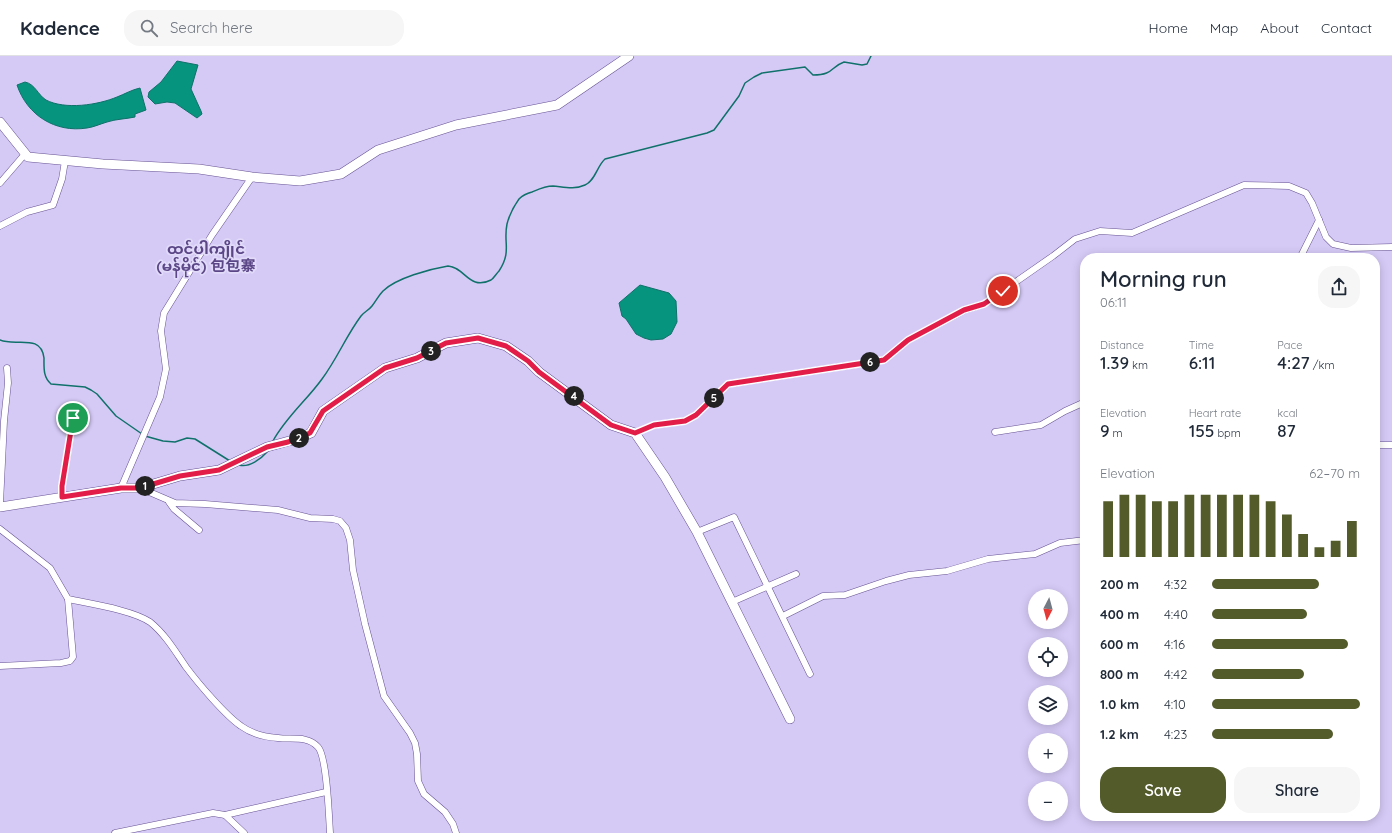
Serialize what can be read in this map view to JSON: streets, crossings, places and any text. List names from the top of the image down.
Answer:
{
  "districts": ["ထင်ပါကျိုင် (မန်မိုင်) 包包寨"],
  "north": "bottom",
  "page": {
    "header": "Kadence",
    "search": "Search here",
    "nav": [
      "Home",
      "Map",
      "About",
      "Contact"
    ],
    "heading": ["Morning run", "06:11"],
    "stats": [
      ["Distance", "1.39 km"],
      ["Time", "6:11"],
      ["Pace", "4:27 /km"],
      ["Elevation", "9 m"],
      ["Heart rate", "155 bpm"],
      ["kcal", "87"]
    ],
    "pins": [
      "3",
      "6",
      "4",
      "5",
      "2",
      "1"
    ],
    "chart": ["Elevation", "62–70 m"],
    "list": [
      {
        "name": "200 m",
        "note": "4:32"
      },
      {
        "name": "400 m",
        "note": "4:40"
      },
      {
        "name": "600 m",
        "note": "4:16"
      },
      {
        "name": "800 m",
        "note": "4:42"
      },
      {
        "name": "1.0 km",
        "note": "4:10"
      },
      {
        "name": "1.2 km",
        "note": "4:23"
      }
    ],
    "map_buttons": ["+", "−"],
    "buttons": ["Save", "Share"]
  }
}
